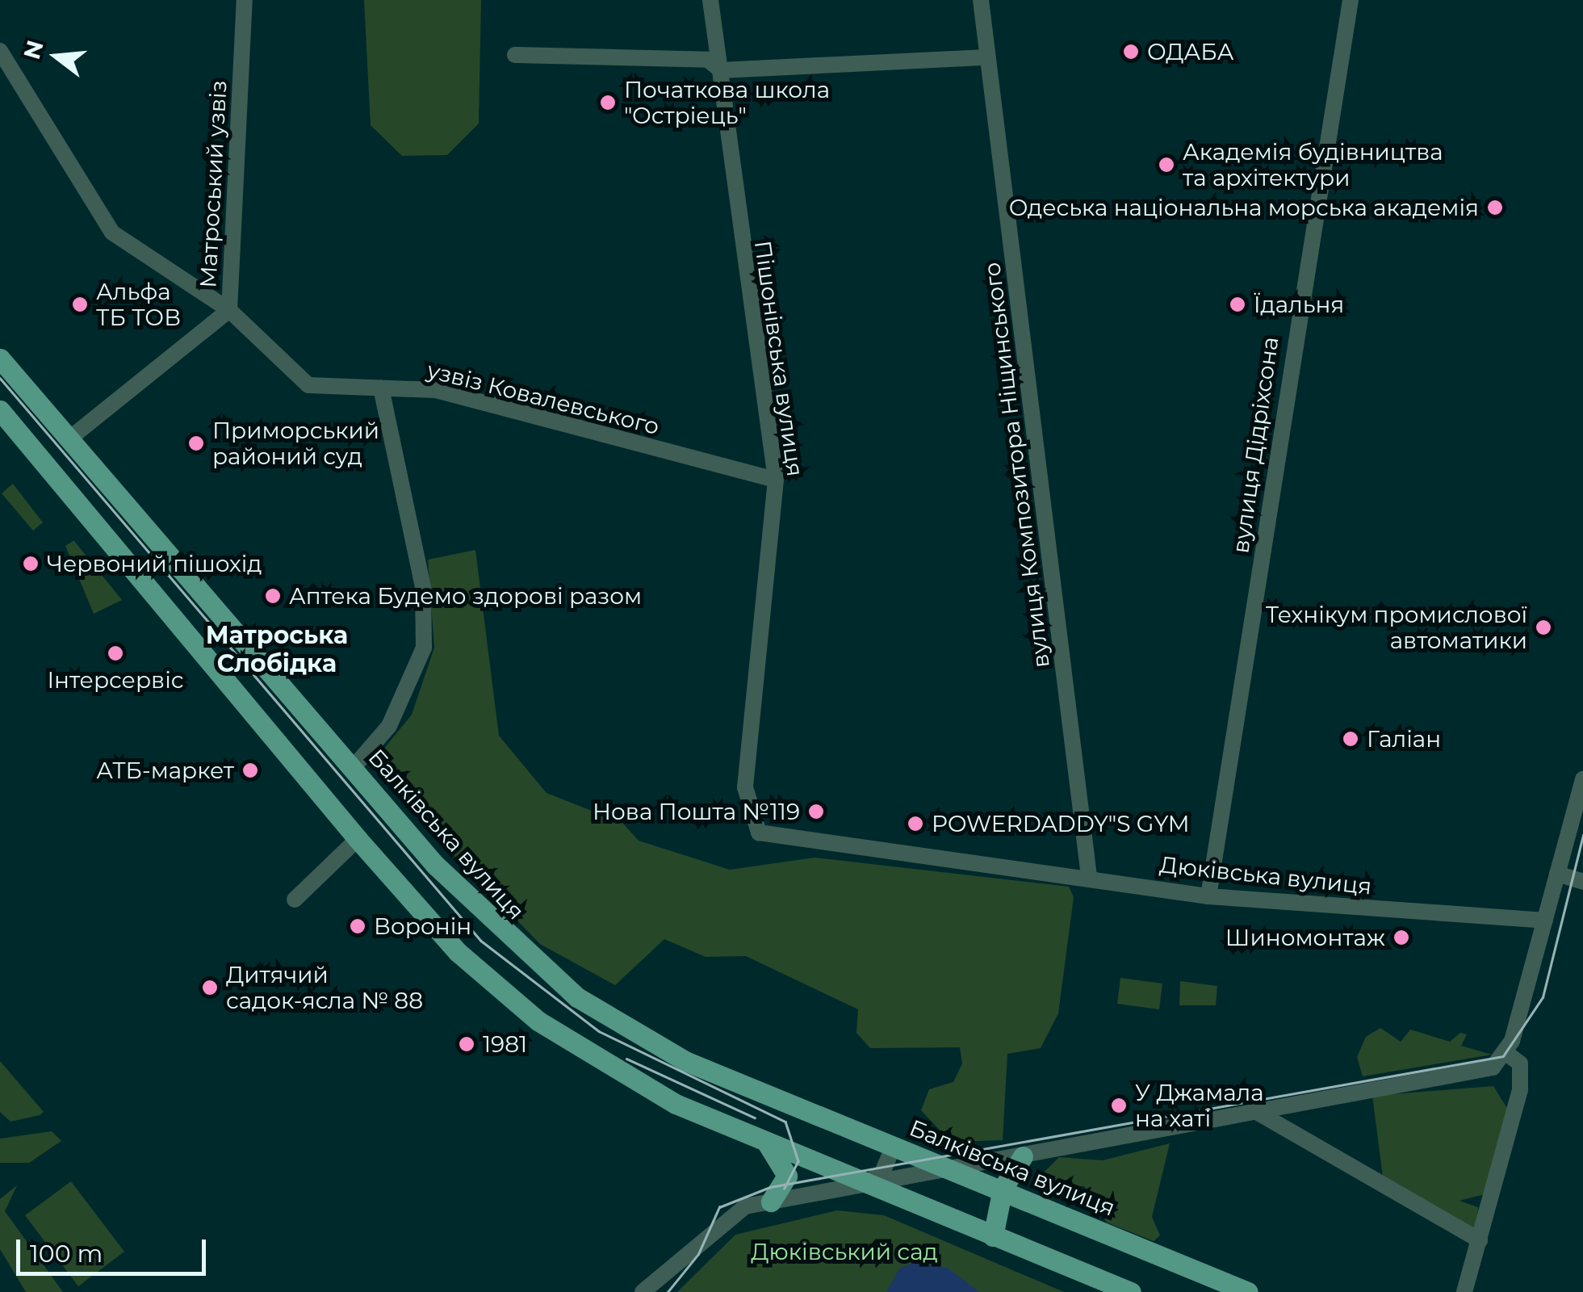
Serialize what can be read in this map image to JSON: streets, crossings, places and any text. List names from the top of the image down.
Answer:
{
  "streets": {
    "main road": ["Балківська вулиця"],
    "street": [
      "Матроський узвіз",
      "Пішонівська вулиця",
      "узвіз Ковалевського",
      "вулиця Дідріхсона",
      "вулиця Композитора Ніщинського",
      "Дюківська вулиця"
    ]
  },
  "crossings": [
    ["Матроський узвіз", "узвіз Ковалевського"],
    ["Матроський узвіз", "Балківська вулиця"],
    ["Пішонівська вулиця", "узвіз Ковалевського"],
    ["Пішонівська вулиця", "Дюківська вулиця"],
    ["вулиця Дідріхсона", "Дюківська вулиця"],
    ["вулиця Композитора Ніщинського", "Дюківська вулиця"]
  ],
  "districts": ["Матроська Слобідка"],
  "parks": ["Дюківський сад"],
  "places": [
    "ОДАБА",
    "Початкова школа \"Остріець\"",
    "Академія будівництва та архітектури",
    "Одеська національна морська академія",
    "Альфа ТБ ТОВ",
    "Їдальня",
    "Приморський районий суд",
    "Червоний пішохід",
    "Аптека Будемо здорові разом",
    "Технікум промислової автоматики",
    "Інтерсервіс",
    "Галіан",
    "АТБ-маркет",
    "Нова Пошта №119",
    "POWERDADDY\"S GYM",
    "Воронін",
    "Шиномонтаж",
    "Дитячий садок-ясла № 88",
    "1981",
    "У Джамала на хаті"
  ],
  "scale_bar": "100 m",
  "north": "left"
}
